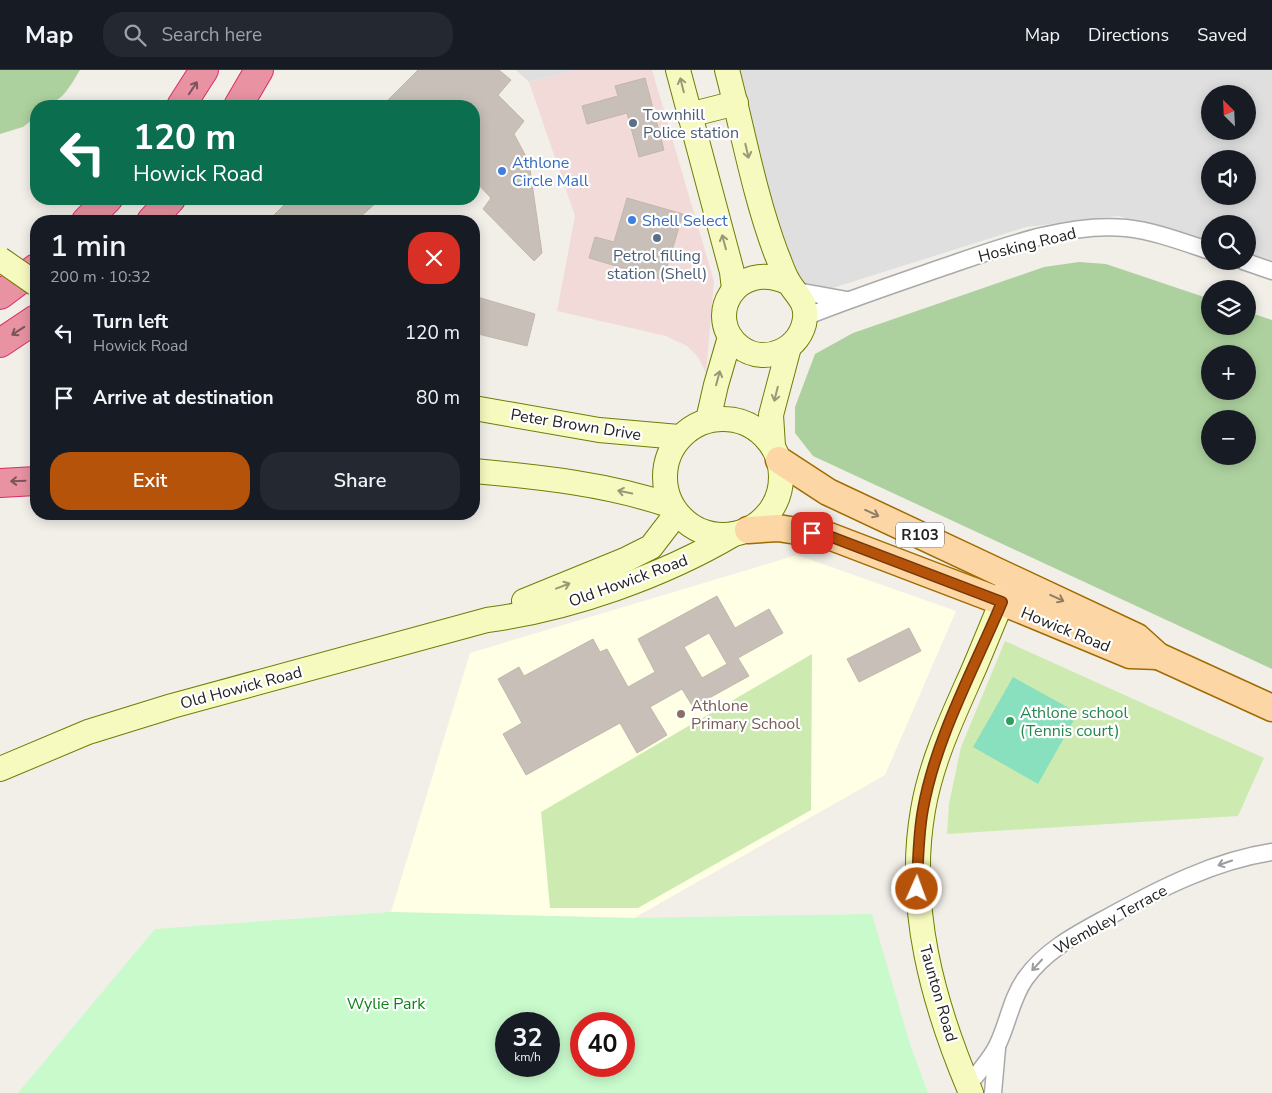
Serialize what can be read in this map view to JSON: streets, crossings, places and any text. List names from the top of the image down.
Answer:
{
  "streets": {
    "main road": ["R103", "Howick Road"],
    "street": [
      "Hosking Road",
      "Peter Brown Drive",
      "Old Howick Road",
      "Wembley Terrace",
      "Taunton Road"
    ]
  },
  "crossings": [
    ["Peter Brown Drive", "R103"],
    ["Peter Brown Drive", "Old Howick Road"],
    ["Peter Brown Drive", "Howick Road"],
    ["R103", "Old Howick Road"],
    ["R103", "Howick Road"],
    ["Old Howick Road", "Howick Road"],
    ["Howick Road", "Taunton Road"],
    ["Wembley Terrace", "Taunton Road"]
  ],
  "one_way": ["Wembley Terrace"],
  "parks": ["Wylie Park"],
  "places": [
    "Townhill Police station",
    "Athlone Circle Mall",
    "Shell Select",
    "Petrol filling station (Shell)",
    "Athlone Primary School",
    "Athlone school (Tennis court)"
  ],
  "north": "top left",
  "page": {
    "header": "Map",
    "search": "Search here",
    "nav": ["Map", "Directions", "Saved"],
    "map_buttons": ["+", "−"],
    "turn": ["120 m", "Howick Road"],
    "heading": ["1 min", "200 m · 10:32"],
    "list": [
      {
        "name": "Turn left",
        "note": "Howick Road",
        "value": "120 m"
      },
      {
        "name": "Arrive at destination",
        "value": "80 m"
      }
    ],
    "buttons": ["Exit", "Share"],
    "speed": "32 km/h",
    "limit": "40"
  }
}
